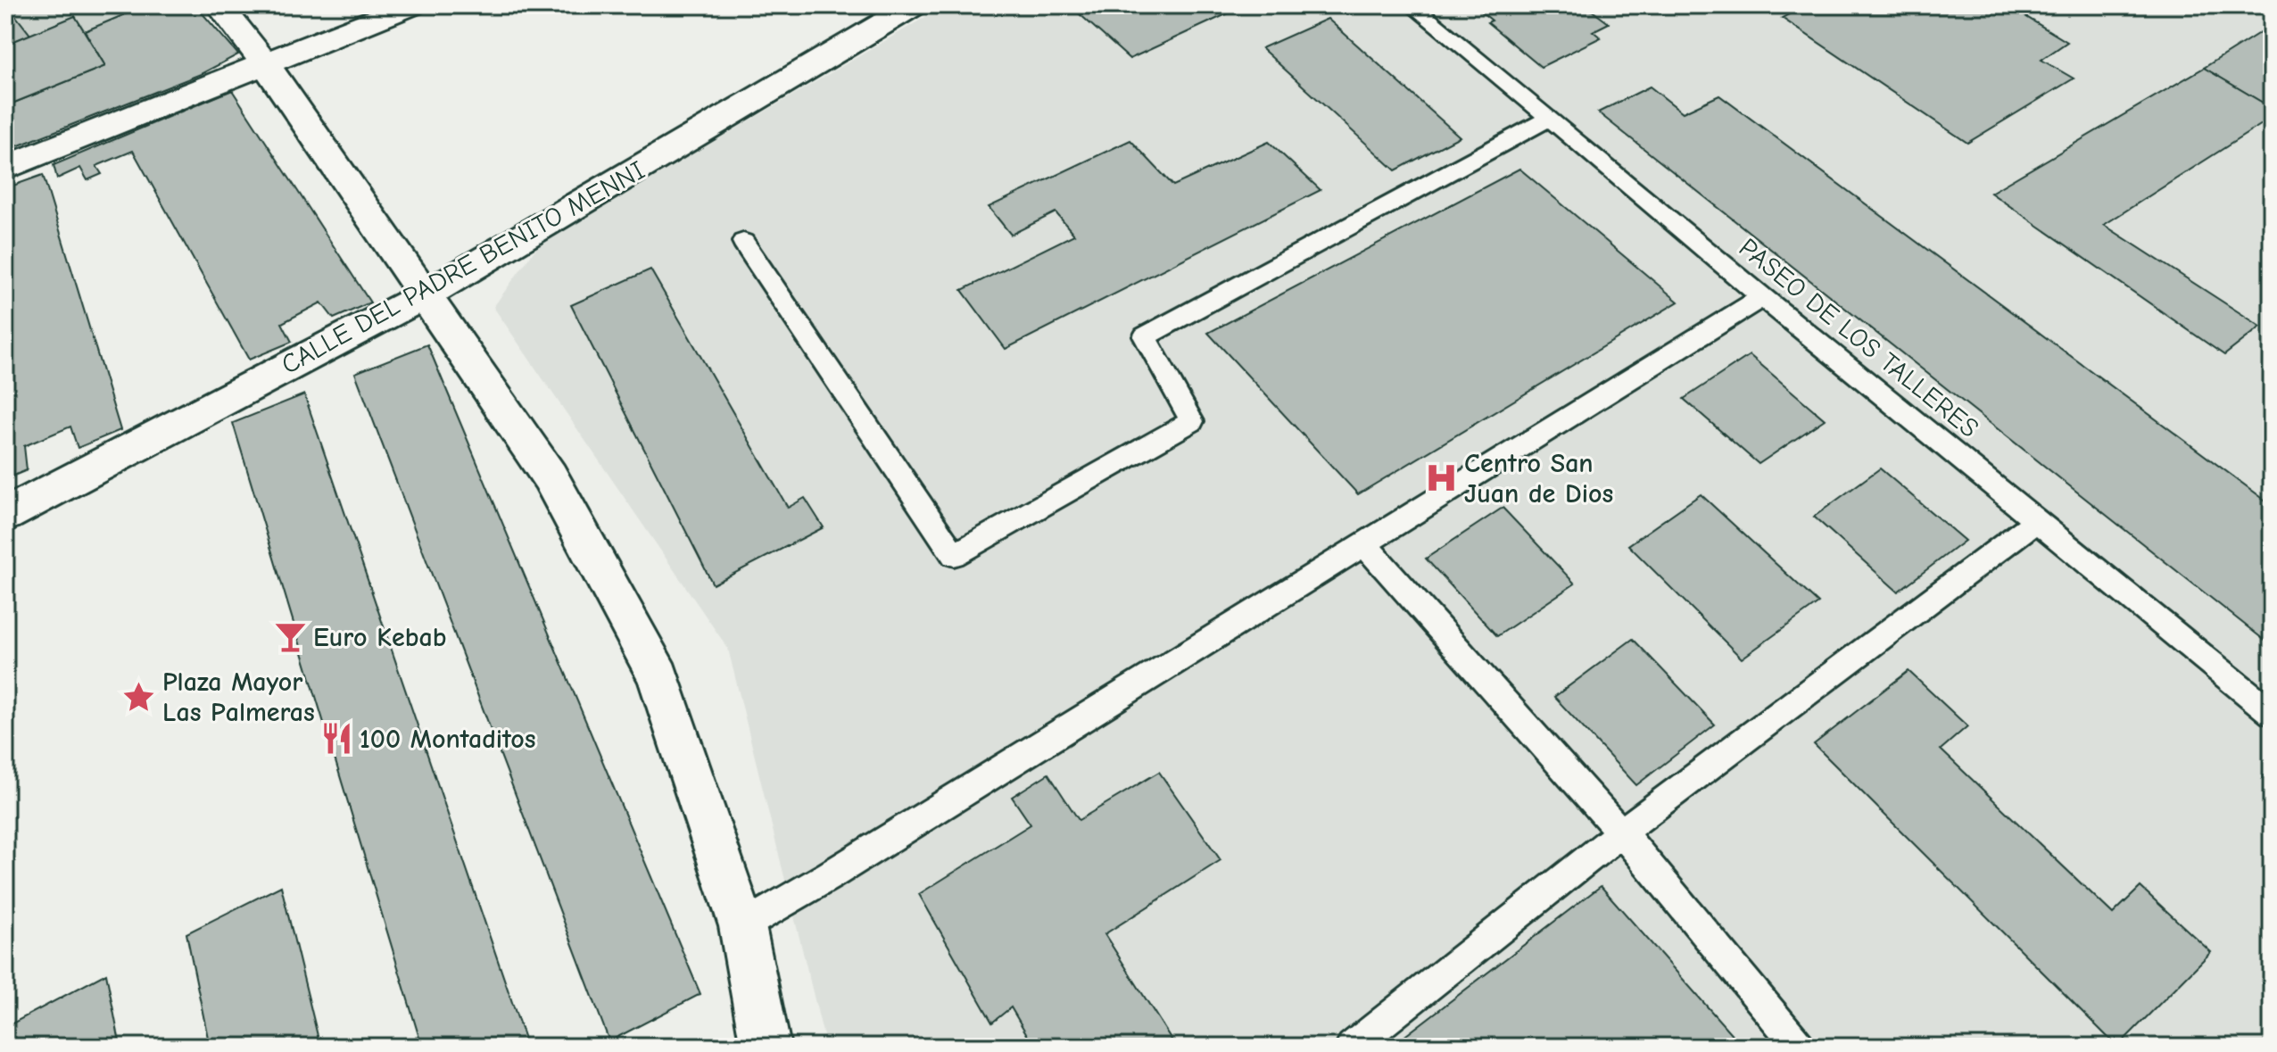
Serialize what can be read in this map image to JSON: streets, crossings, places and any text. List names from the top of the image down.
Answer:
{
  "streets": {
    "street": ["CALLE DEL PADRE BENITO MENNI"],
    "lane": ["PASEO DE LOS TALLERES"]
  },
  "places": {
    "hospital": ["Centro San Juan de Dios"],
    "bar": ["Euro Kebab"],
    "place": ["Plaza Mayor Las Palmeras"],
    "restaurant": ["100 Montaditos"]
  }
}
